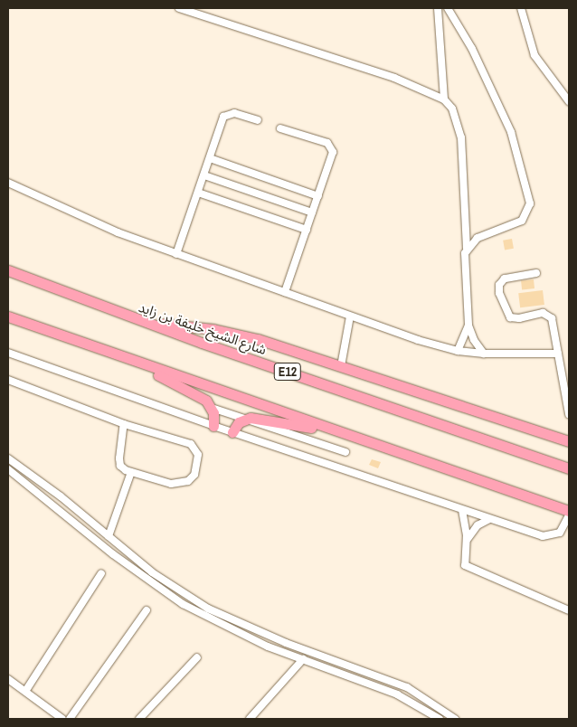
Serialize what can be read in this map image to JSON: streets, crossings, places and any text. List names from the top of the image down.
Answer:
{
  "streets": {
    "highway": ["شارع الشيخ خليفة بن زايد", "E12"]
  }
}
